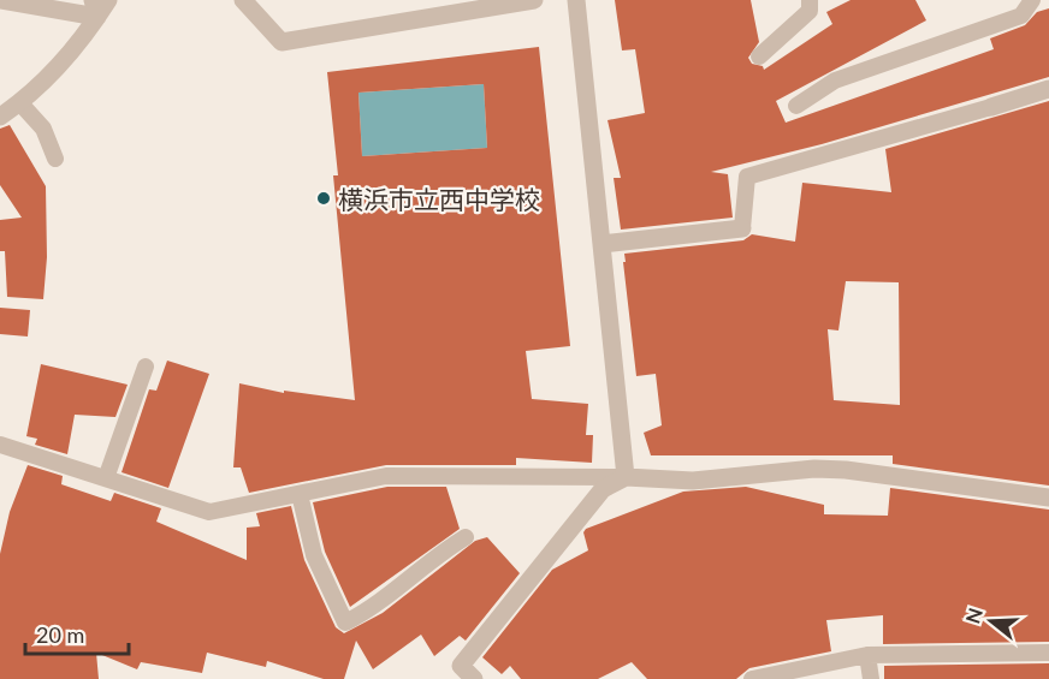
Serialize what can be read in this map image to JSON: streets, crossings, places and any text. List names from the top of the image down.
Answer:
{
  "places": ["横浜市立西中学校"],
  "scale_bar": "20 m",
  "north": "left"
}
